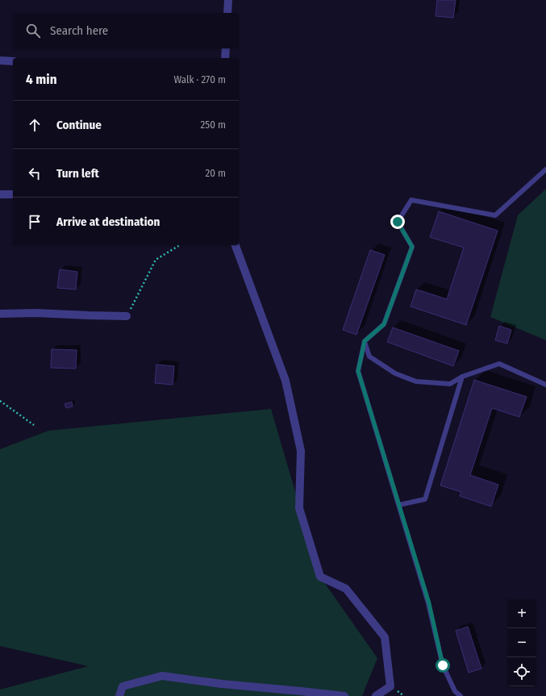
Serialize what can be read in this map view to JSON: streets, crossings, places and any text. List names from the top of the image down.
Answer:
{
  "page": {
    "search": "Search here",
    "heading": ["4 min", "Walk · 270 m"],
    "list": [
      ["Continue", "250 m"],
      ["Turn left", "20 m"],
      "Arrive at destination"
    ],
    "map_buttons": ["+", "−"]
  }
}
